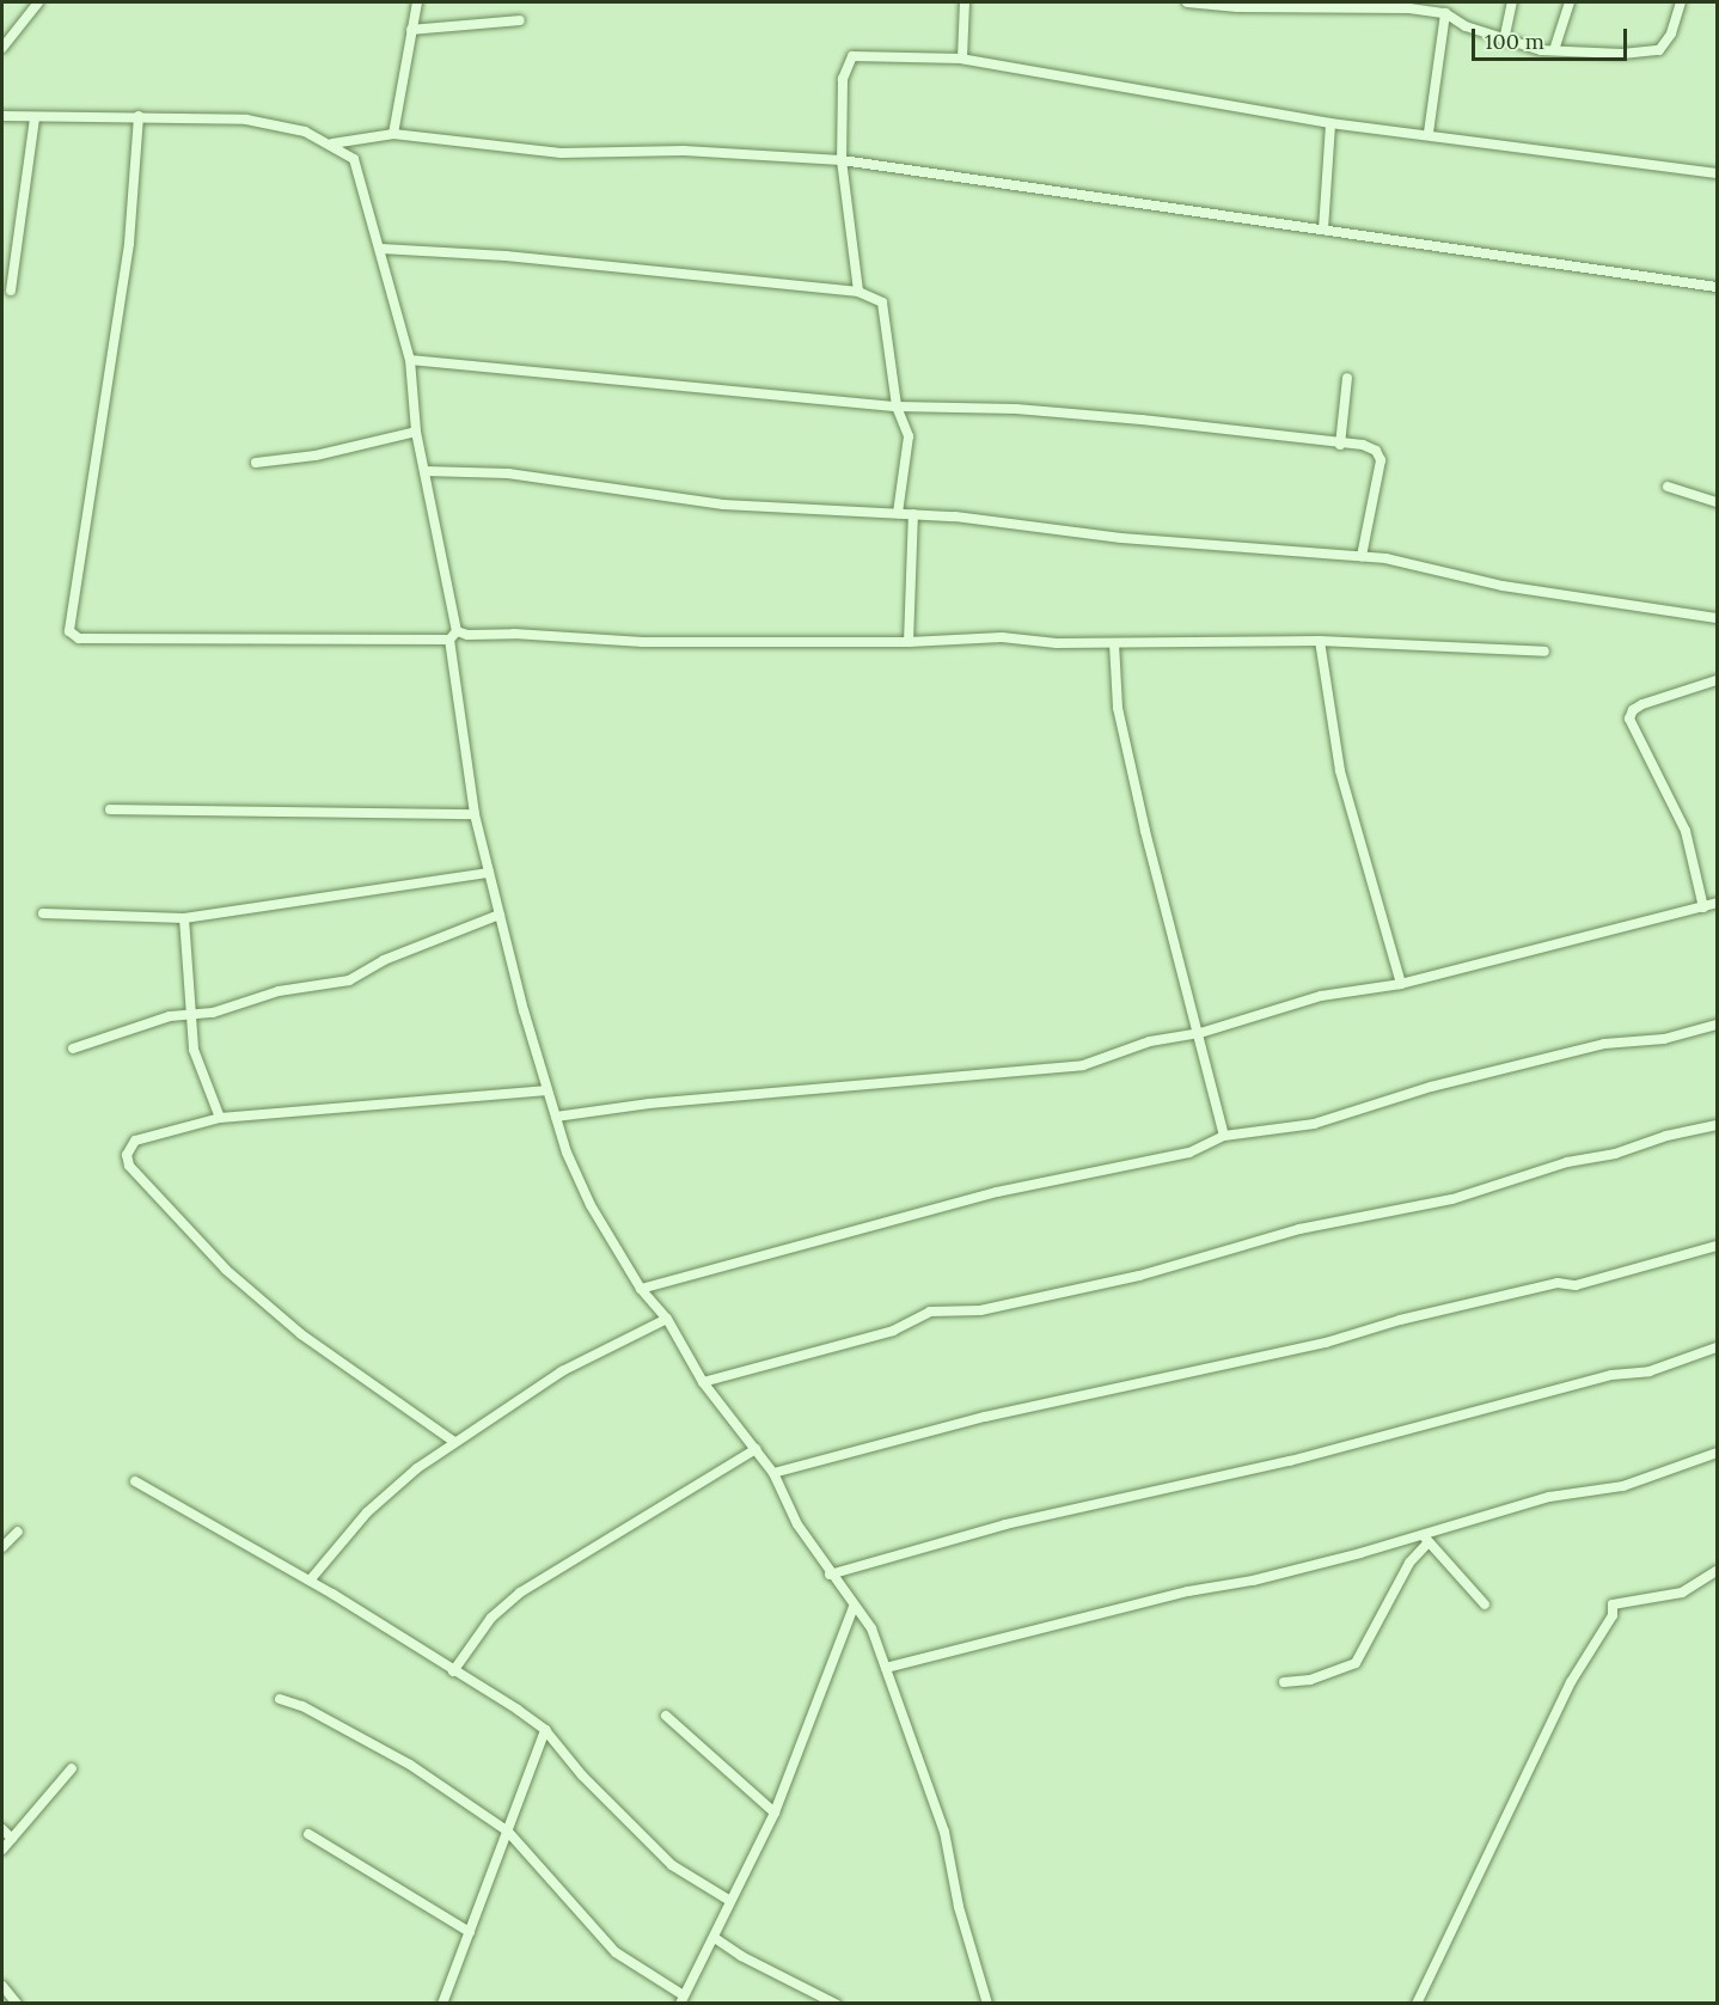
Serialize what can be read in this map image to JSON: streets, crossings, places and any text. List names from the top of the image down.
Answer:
{
  "scale_bar": "100 m"
}
